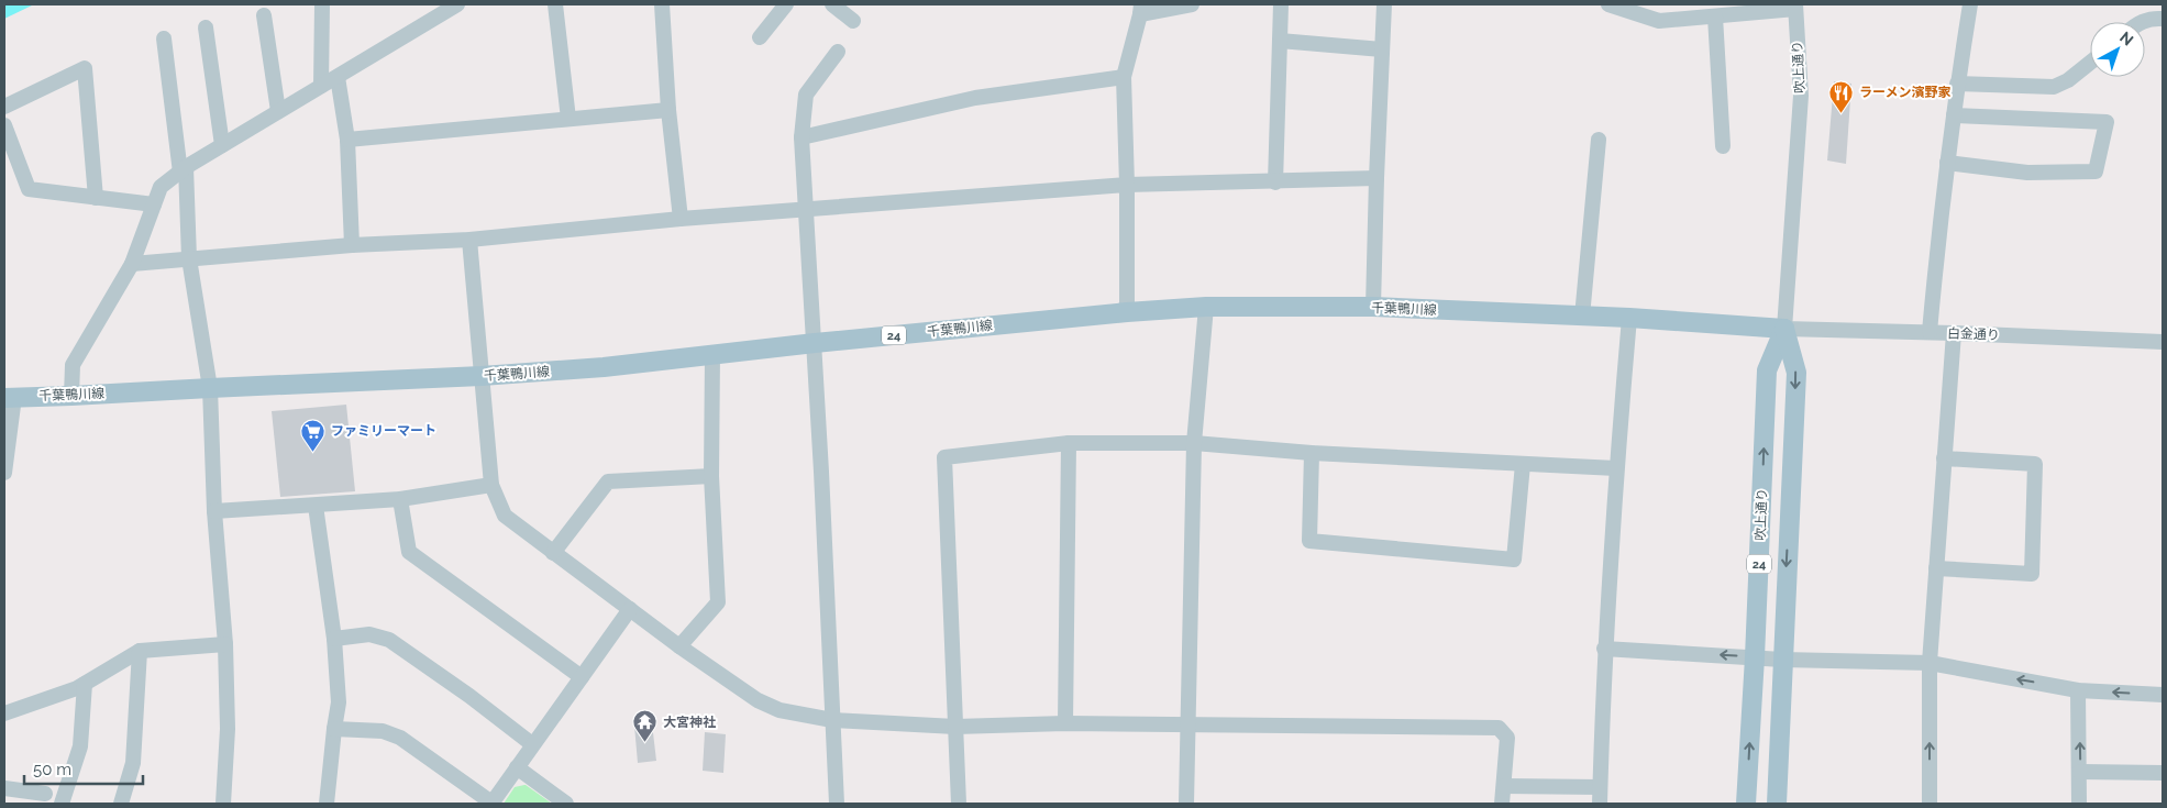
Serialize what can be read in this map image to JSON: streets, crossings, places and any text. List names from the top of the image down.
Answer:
{
  "streets": {
    "main road": ["吹上通り", "千葉鴨川線", "24"],
    "street": ["白金通り"]
  },
  "crossings": [
    ["吹上通り", "千葉鴨川線"],
    ["吹上通り", "白金通り"],
    ["千葉鴨川線", "白金通り"]
  ],
  "places": {
    "restaurant": ["ラーメン濱野家"],
    "supermarket": ["ファミリーマート"],
    "temple": ["大宮神社"]
  },
  "scale_bar": "50 m",
  "north": "top right"
}
